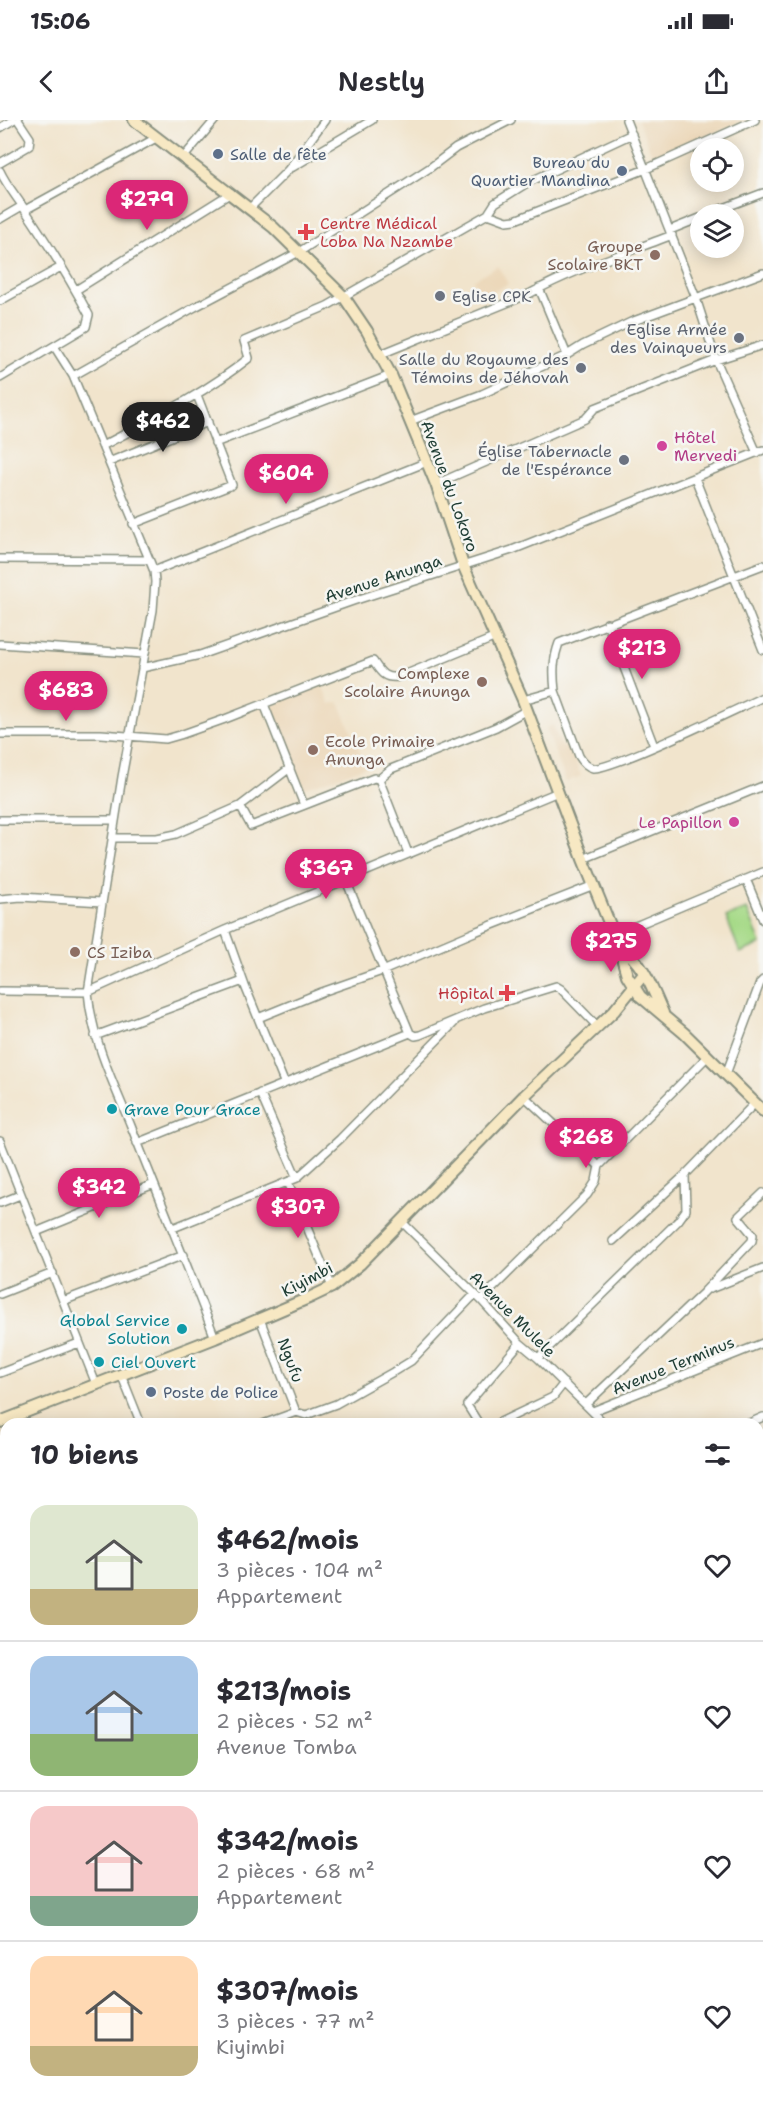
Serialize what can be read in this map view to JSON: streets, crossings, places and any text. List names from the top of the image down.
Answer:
{
  "streets": {
    "street": [
      "Avenue du Lokoro",
      "Avenue Anunga",
      "Kiyimbi",
      "Avenue Mulele",
      "Ngufu",
      "Avenue Terminus"
    ]
  },
  "crossings": [
    ["Avenue du Lokoro", "Avenue Anunga"],
    ["Avenue du Lokoro", "Kiyimbi"],
    ["Kiyimbi", "Avenue Mulele"],
    ["Kiyimbi", "Ngufu"],
    ["Avenue Mulele", "Avenue Terminus"]
  ],
  "places": {
    "other": [
      "Salle de fête",
      "Bureau du Quartier Mandina",
      "Groupe Scolaire BKT",
      "Eglise CPK",
      "Eglise Armée des Vainqueurs",
      "Salle du Royaume des Témoins de Jéhovah",
      "Hôtel Mervedi",
      "Église Tabernacle de l'Espérance",
      "Complexe Scolaire Anunga",
      "Ecole Primaire Anunga",
      "Le Papillon",
      "CS Iziba",
      "Grave Pour Grace",
      "Global Service Solution",
      "Ciel Ouvert",
      "Poste de Police"
    ],
    "health": ["Centre Médical Loba Na Nzambe", "Hôpital"]
  },
  "page": {
    "status": "15:06",
    "header": "Nestly",
    "price": [
      "$279",
      "$462",
      "$604",
      "$213",
      "$683",
      "$367",
      "$275",
      "$268",
      "$342",
      "$307"
    ],
    "heading": "10 biens",
    "list": [
      {
        "name": "$462/mois",
        "note": "3 pièces · 104 m² · Appartement"
      },
      {
        "name": "$213/mois",
        "note": "2 pièces · 52 m² · Avenue Tomba"
      },
      {
        "name": "$342/mois",
        "note": "2 pièces · 68 m² · Appartement"
      },
      {
        "name": "$307/mois",
        "note": "3 pièces · 77 m² · Kiyimbi"
      }
    ]
  }
}
